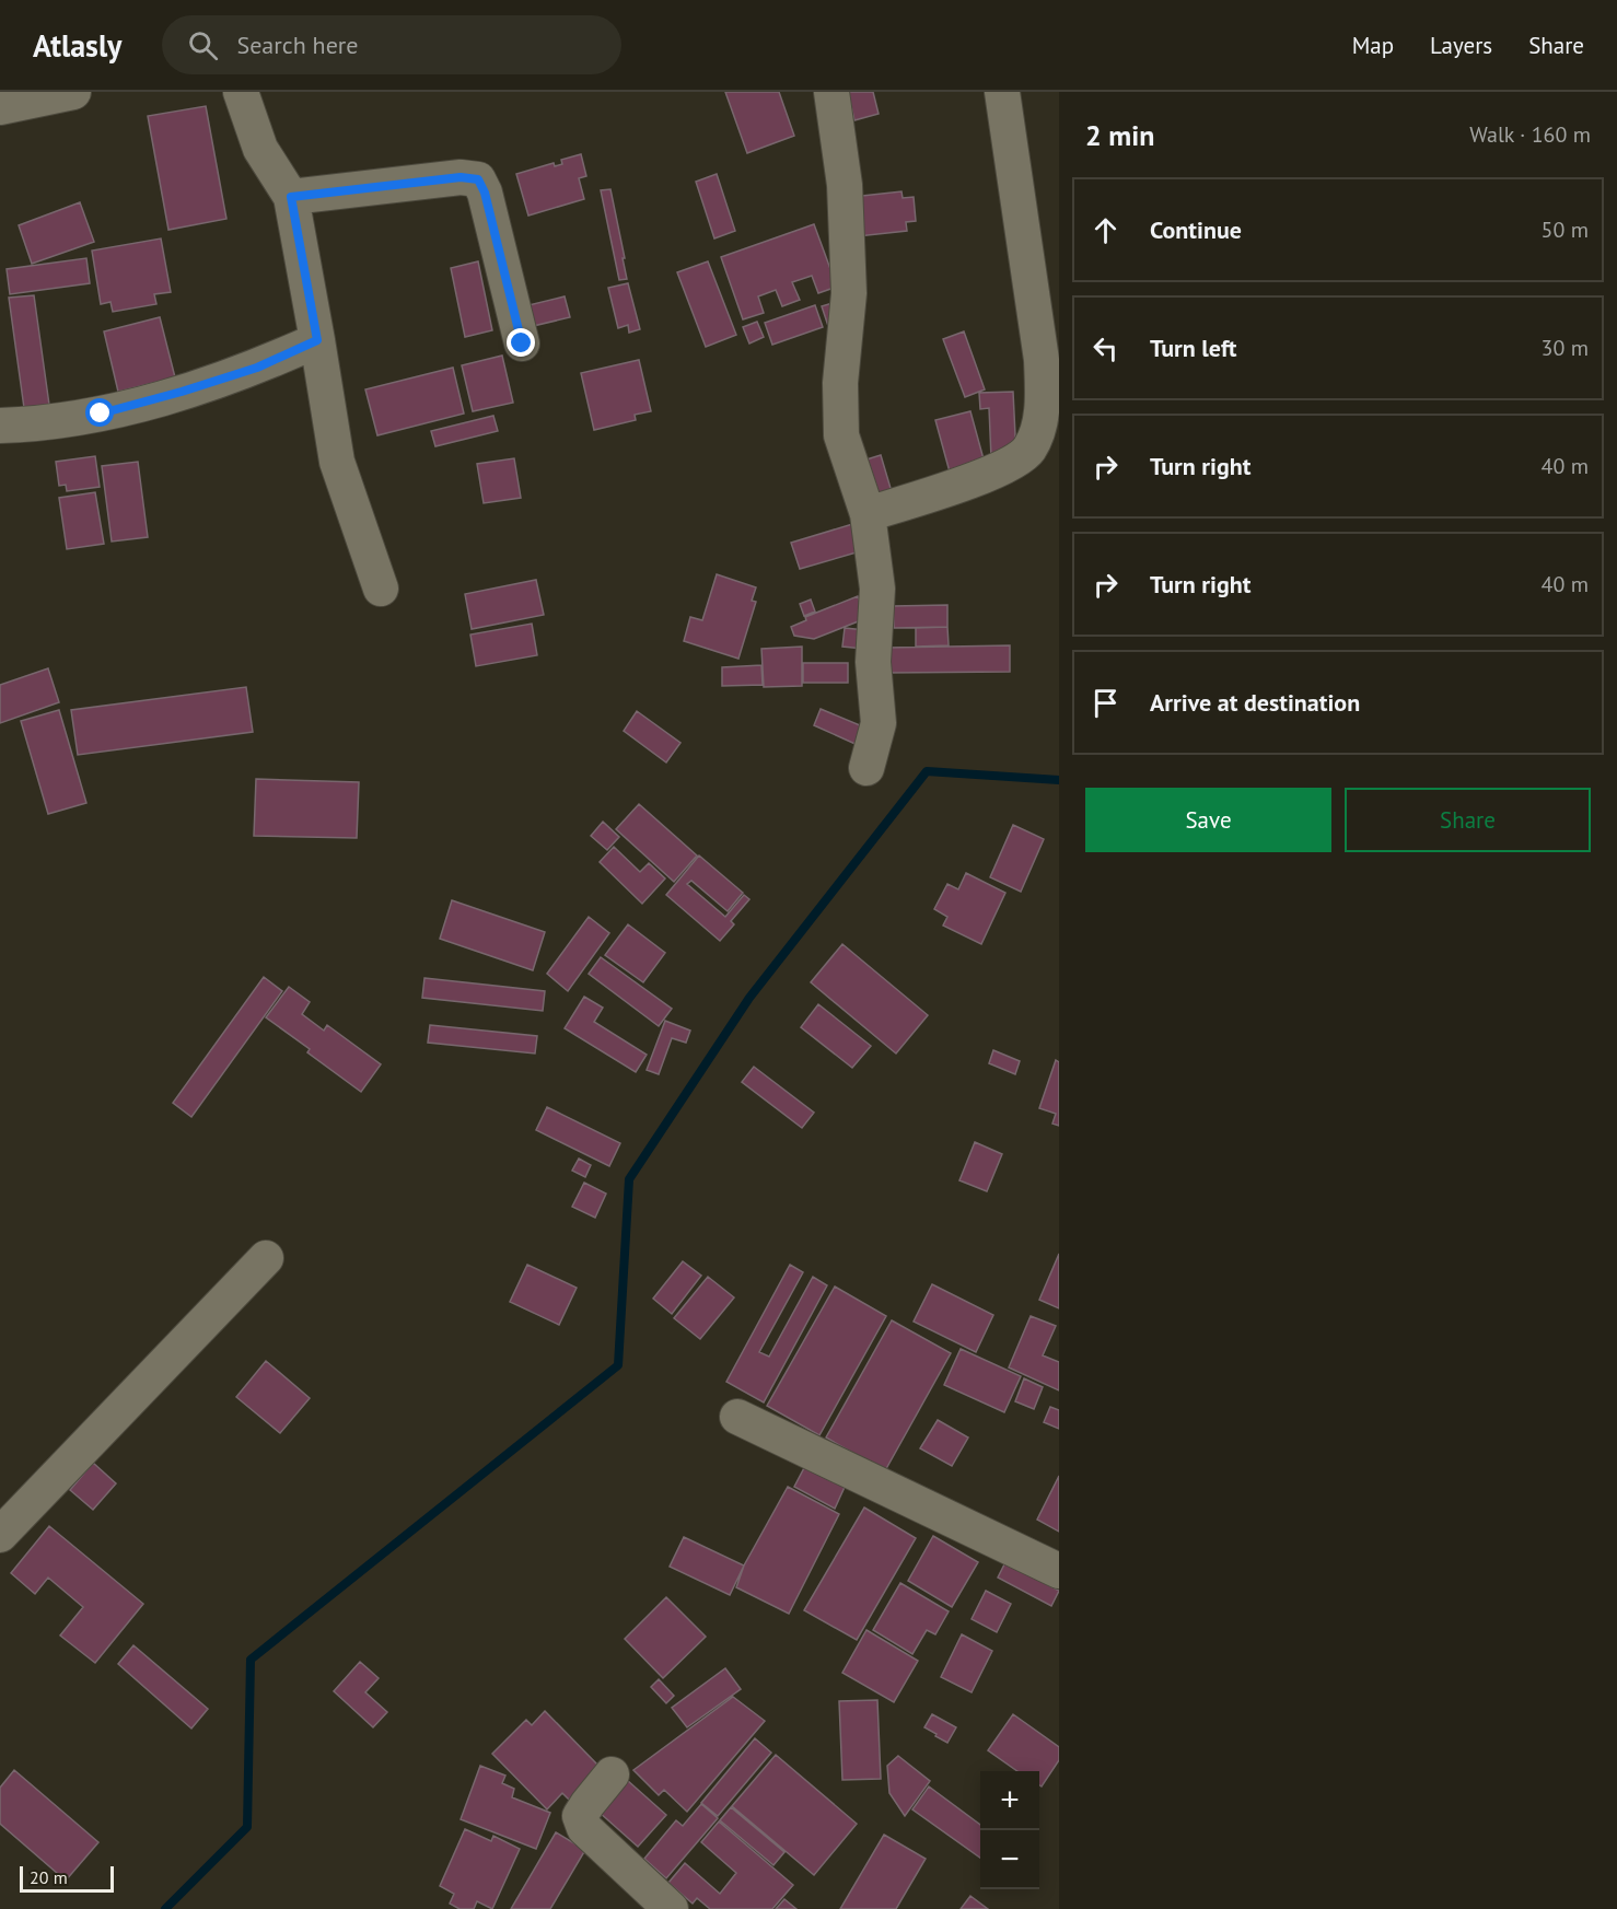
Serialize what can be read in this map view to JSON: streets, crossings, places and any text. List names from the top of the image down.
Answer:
{
  "scale_bar": "20 m",
  "page": {
    "header": "Atlasly",
    "search": "Search here",
    "nav": ["Map", "Layers", "Share"],
    "heading": ["2 min", "Walk · 160 m"],
    "list": [
      ["Continue", "50 m"],
      ["Turn left", "30 m"],
      ["Turn right", "40 m"],
      ["Turn right", "40 m"],
      "Arrive at destination"
    ],
    "buttons": ["Save", "Share"],
    "map_buttons": ["+", "−"],
    "scale": "20 m"
  }
}
